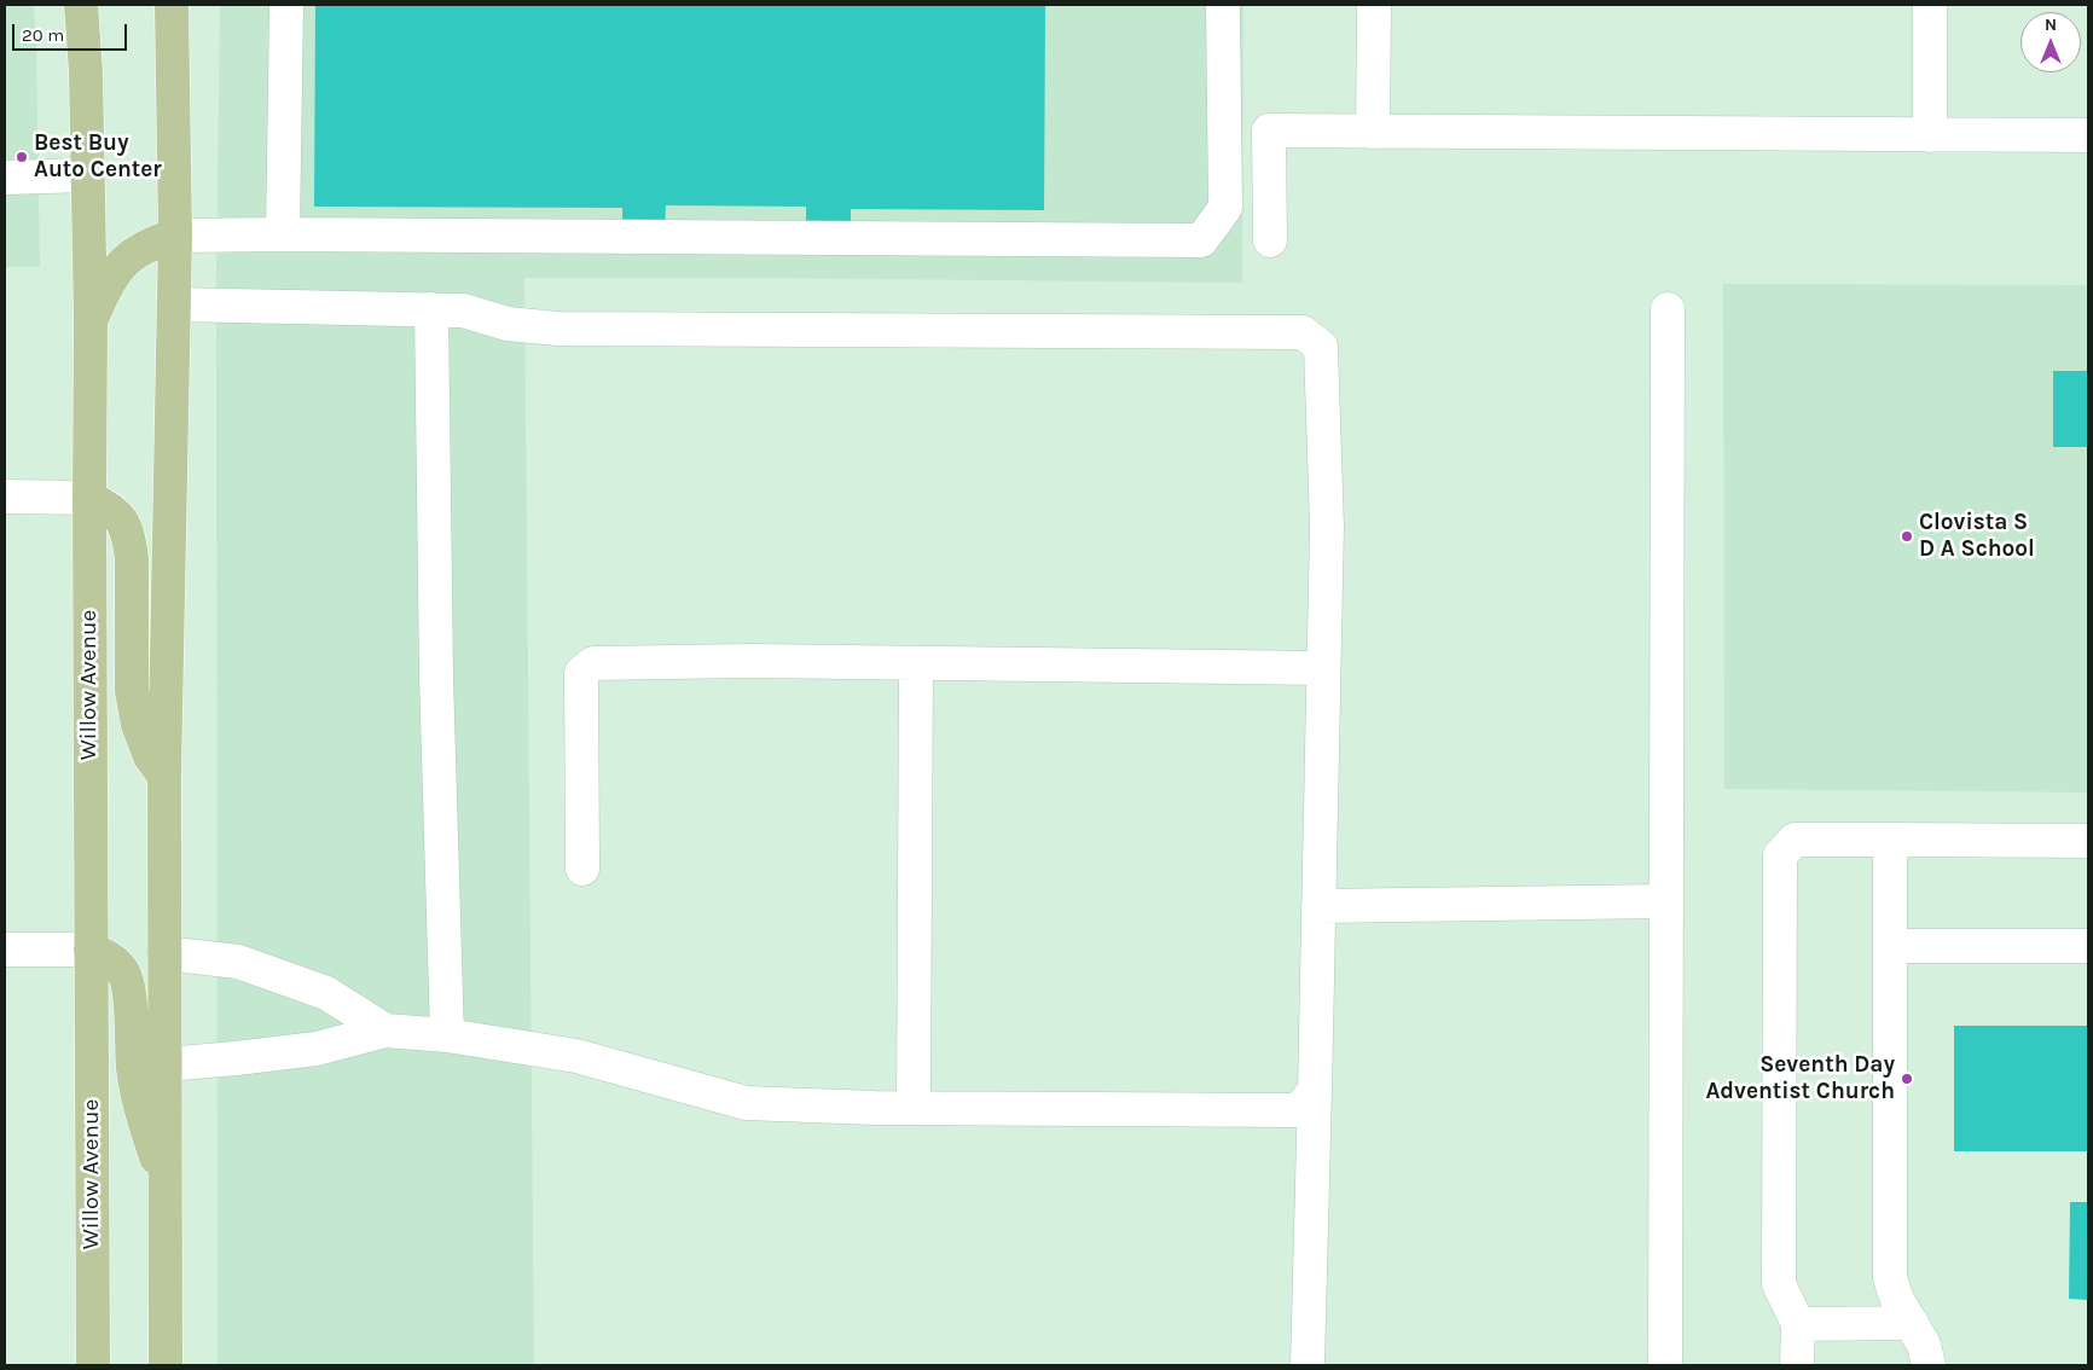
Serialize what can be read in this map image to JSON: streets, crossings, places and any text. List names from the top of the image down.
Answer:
{
  "streets": {
    "main road": ["Willow Avenue"]
  },
  "places": ["Best Buy Auto Center", "Clovista S D A School", "Seventh Day Adventist Church"],
  "scale_bar": "20 m",
  "north": "top"
}
